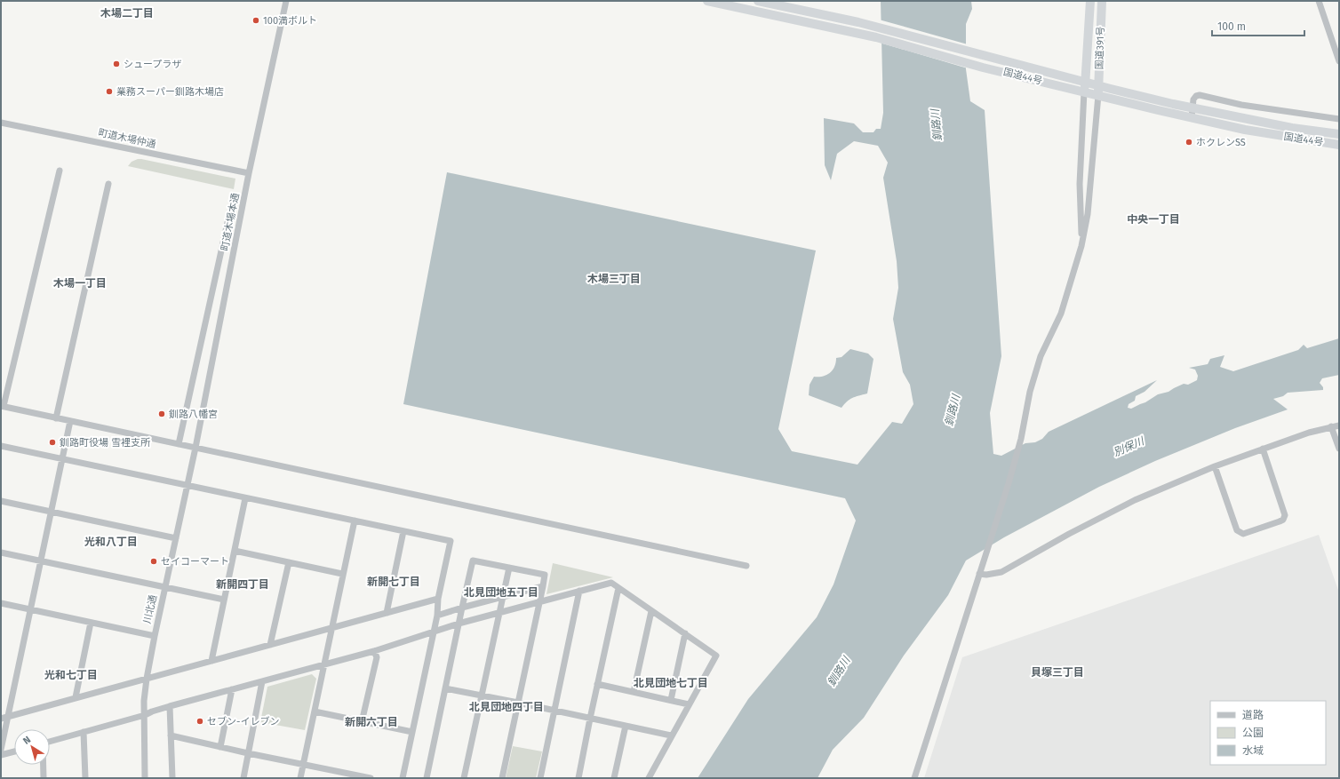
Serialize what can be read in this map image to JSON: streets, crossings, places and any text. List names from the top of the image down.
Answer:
{
  "streets": {
    "highway": ["国道391号", "国道44号"],
    "street": ["町道木場仲通", "町道木場本通", "川北通"]
  },
  "crossings": [
    ["国道391号", "国道44号"],
    ["町道木場仲通", "町道木場本通"],
    ["町道木場本通", "川北通"]
  ],
  "districts": [
    "木場二丁目",
    "中央一丁目",
    "木場三丁目",
    "木場一丁目",
    "光和八丁目",
    "新開七丁目",
    "新開四丁目",
    "北見団地五丁目",
    "貝塚三丁目",
    "光和七丁目",
    "北見団地七丁目",
    "北見団地四丁目",
    "新開六丁目"
  ],
  "water": ["釧路川", "別保川"],
  "places": [
    "100満ボルト",
    "シュープラザ",
    "業務スーパー釧路木場店",
    "ホクレンSS",
    "釧路八幡宮",
    "釧路町役場 雪裡支所",
    "セイコーマート",
    "セブン-イレブン"
  ],
  "legend": ["道路", "公園", "水域"],
  "scale_bar": "100 m",
  "north": "top left"
}
